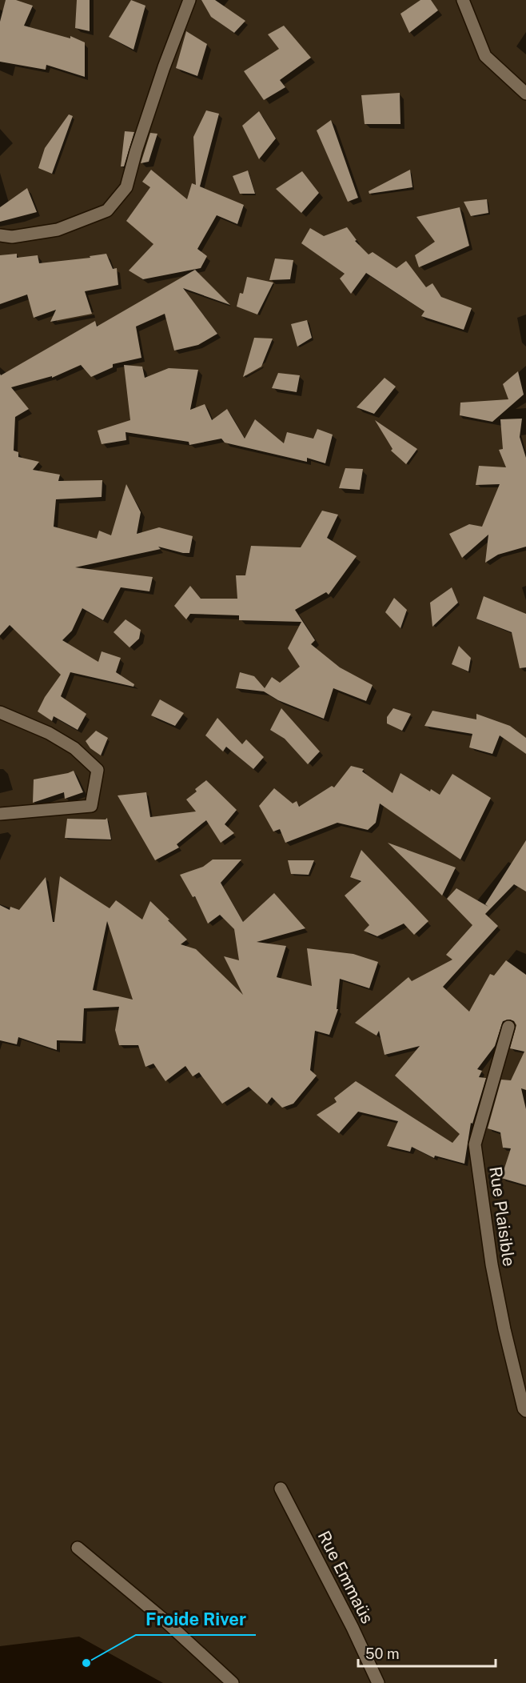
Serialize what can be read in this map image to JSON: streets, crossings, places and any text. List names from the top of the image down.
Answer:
{
  "streets": {
    "street": ["Rue Plaisible", "Rue Emmaüs"]
  },
  "places": ["Froide River"],
  "scale_bar": "50 m"
}
